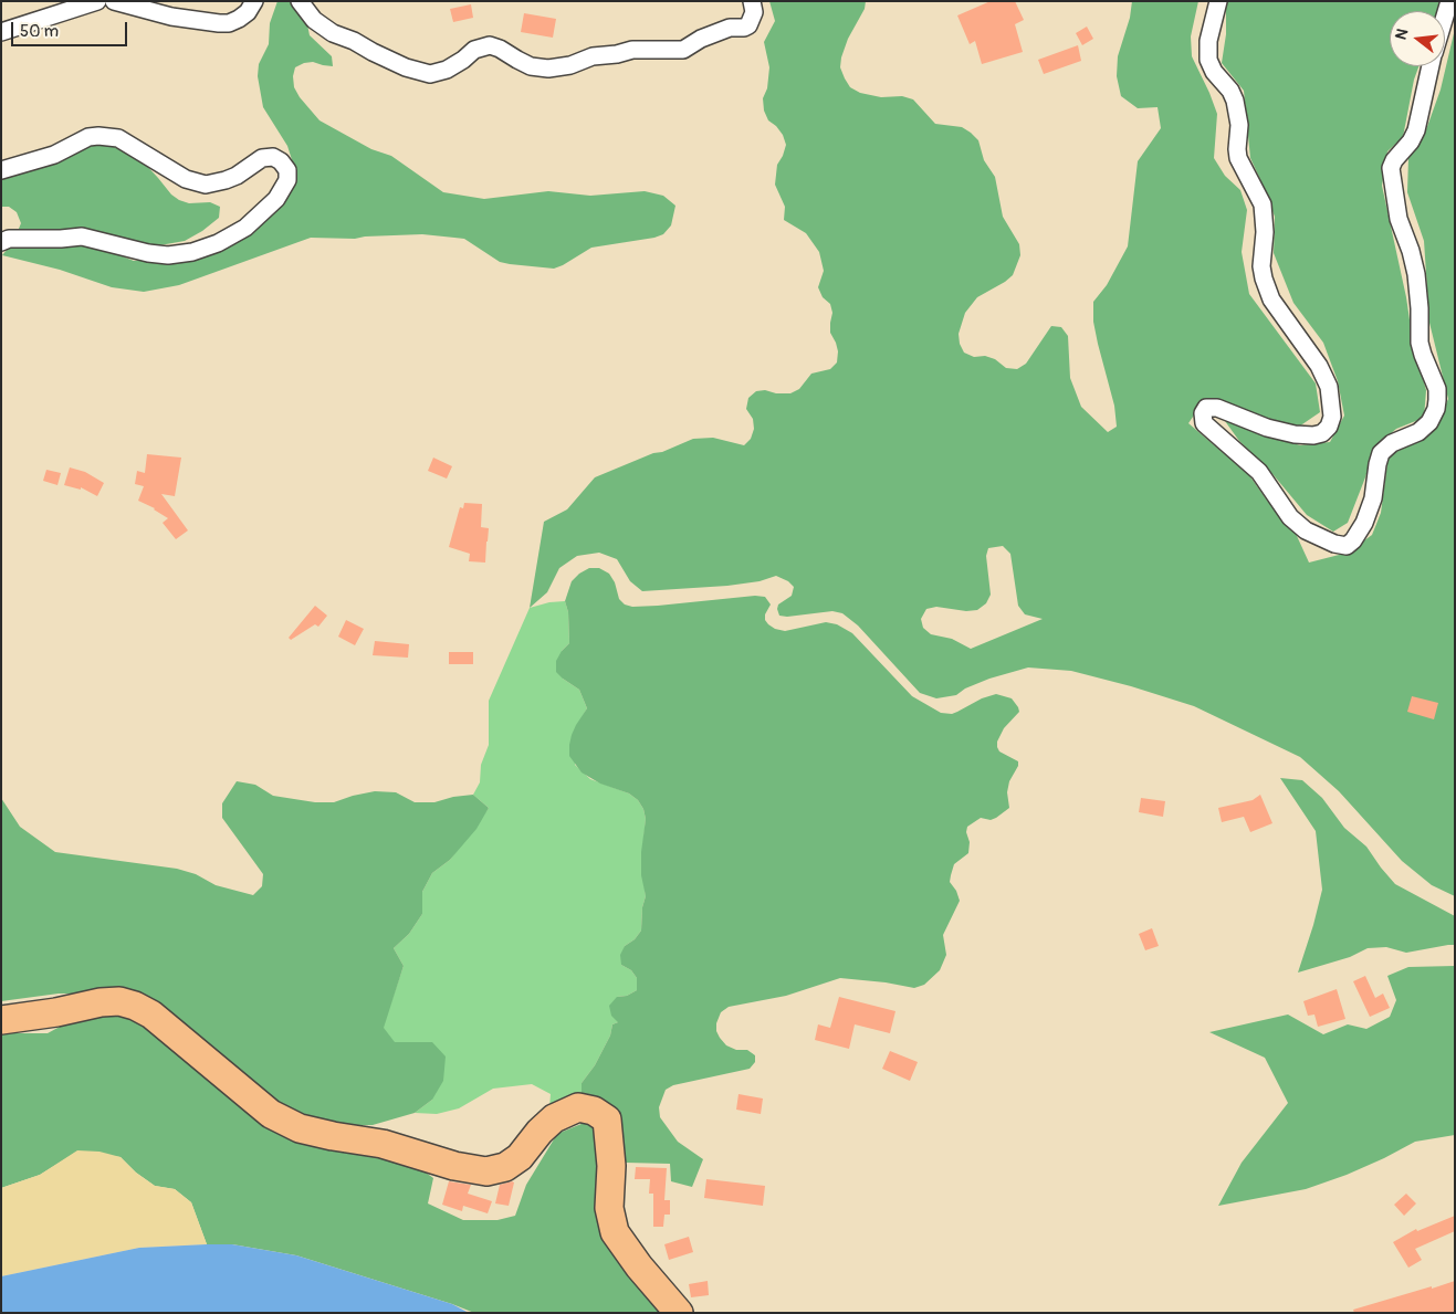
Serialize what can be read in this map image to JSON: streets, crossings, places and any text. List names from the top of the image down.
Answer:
{
  "scale_bar": "50 m",
  "north": "left"
}
